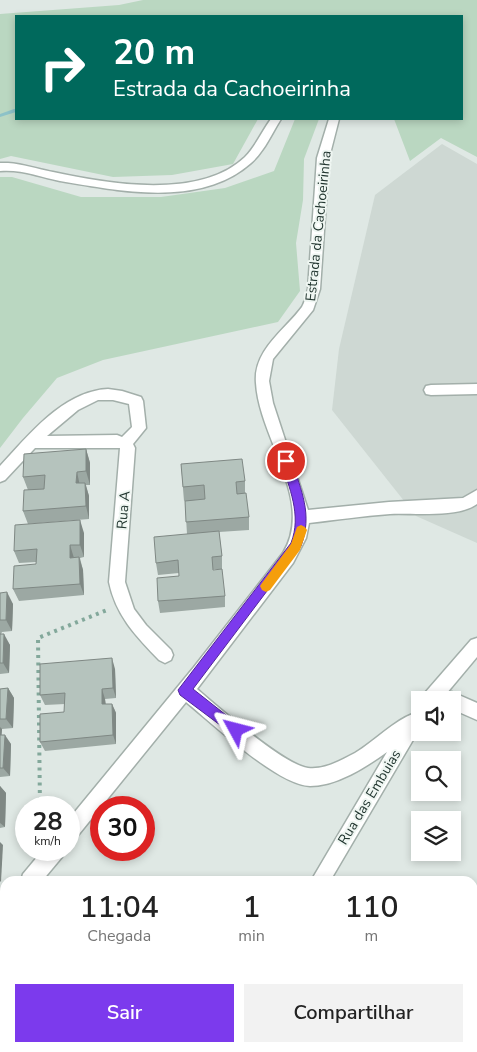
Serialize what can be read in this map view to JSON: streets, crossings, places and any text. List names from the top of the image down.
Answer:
{
  "streets": {
    "street": ["Estrada da Cachoeirinha", "Rua A", "Rua das Embuias"]
  },
  "page": {
    "turn": ["20 m", "Estrada da Cachoeirinha"],
    "speed": "28 km/h",
    "limit": "30",
    "eta": [
      "11:04",
      "Chegada",
      "1",
      "min",
      "110",
      "m"
    ],
    "buttons": ["Sair", "Compartilhar"]
  }
}
